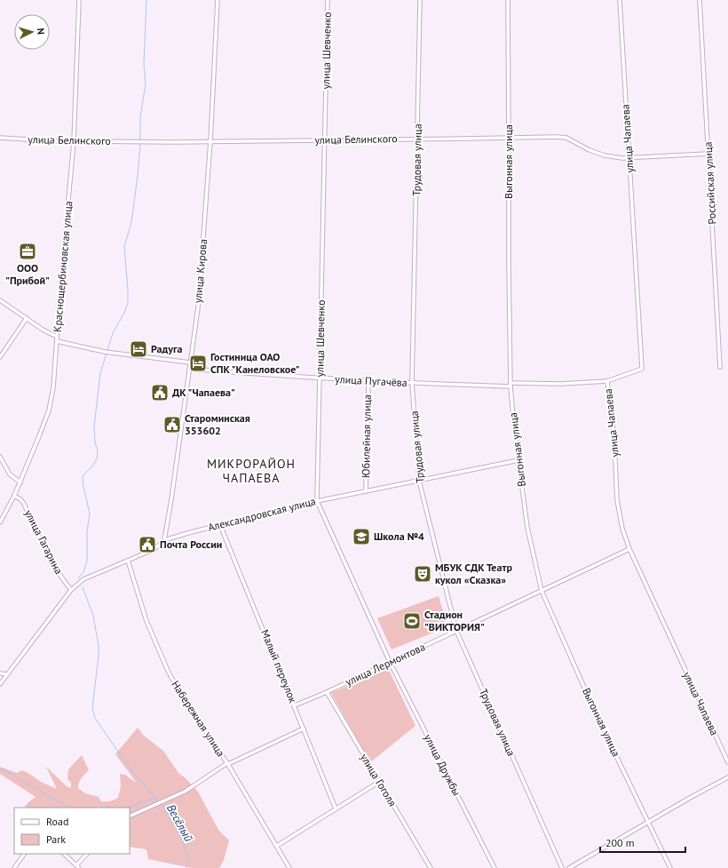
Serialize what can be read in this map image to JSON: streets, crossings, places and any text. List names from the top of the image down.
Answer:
{
  "streets": {
    "street": [
      "улица Шевченко",
      "улица Чапаева",
      "улица Белинского",
      "Трудовая улица",
      "Выгонная улица",
      "Российская улица",
      "Краснощербиновская улица",
      "улица Кирова",
      "улица Пугачёва",
      "Юбилейная улица",
      "Александровская улица",
      "улица Гагарина",
      "улица Лермонтова",
      "Малый переулок",
      "Набережная улица",
      "улица Дружбы",
      "улица Гоголя"
    ]
  },
  "crossings": [
    ["улица Шевченко", "улица Белинского"],
    ["улица Шевченко", "улица Пугачёва"],
    ["улица Шевченко", "Александровская улица"],
    ["улица Шевченко", "улица Лермонтова"],
    ["улица Шевченко", "улица Дружбы"],
    ["улица Чапаева", "улица Белинского"],
    ["улица Чапаева", "улица Пугачёва"],
    ["улица Чапаева", "улица Лермонтова"],
    ["улица Белинского", "Трудовая улица"],
    ["улица Белинского", "Выгонная улица"],
    ["улица Белинского", "Российская улица"],
    ["улица Белинского", "Краснощербиновская улица"],
    ["улица Белинского", "улица Кирова"],
    ["Трудовая улица", "улица Пугачёва"],
    ["Трудовая улица", "Александровская улица"],
    ["Трудовая улица", "улица Лермонтова"],
    ["Выгонная улица", "улица Пугачёва"],
    ["Выгонная улица", "Александровская улица"],
    ["Выгонная улица", "улица Лермонтова"],
    ["Краснощербиновская улица", "улица Гагарина"],
    ["улица Кирова", "улица Пугачёва"],
    ["улица Кирова", "Александровская улица"],
    ["улица Пугачёва", "Юбилейная улица"],
    ["Юбилейная улица", "Александровская улица"],
    ["Александровская улица", "улица Гагарина"],
    ["Александровская улица", "Малый переулок"],
    ["Александровская улица", "Набережная улица"],
    ["улица Лермонтова", "Малый переулок"],
    ["улица Лермонтова", "улица Дружбы"],
    ["улица Лермонтова", "улица Гоголя"]
  ],
  "districts": ["МИКРОРАЙОН ЧАПАЕВА"],
  "water": ["Весёлый"],
  "places": {
    "office": ["ООО \"Прибой\""],
    "hotel": ["Радуга", "Гостиница ОАО СПК \"Канеловское\""],
    "public building": ["ДК \"Чапаева\"", "Староминская 353602", "Почта России"],
    "school or university": ["Школа №4"],
    "theatre": ["МБУК СДК Театр кукол «Сказка»"],
    "sports": ["Стадион \"ВИКТОРИЯ\""]
  },
  "legend": ["Road", "Park"],
  "scale_bar": "200 m",
  "north": "right"
}
